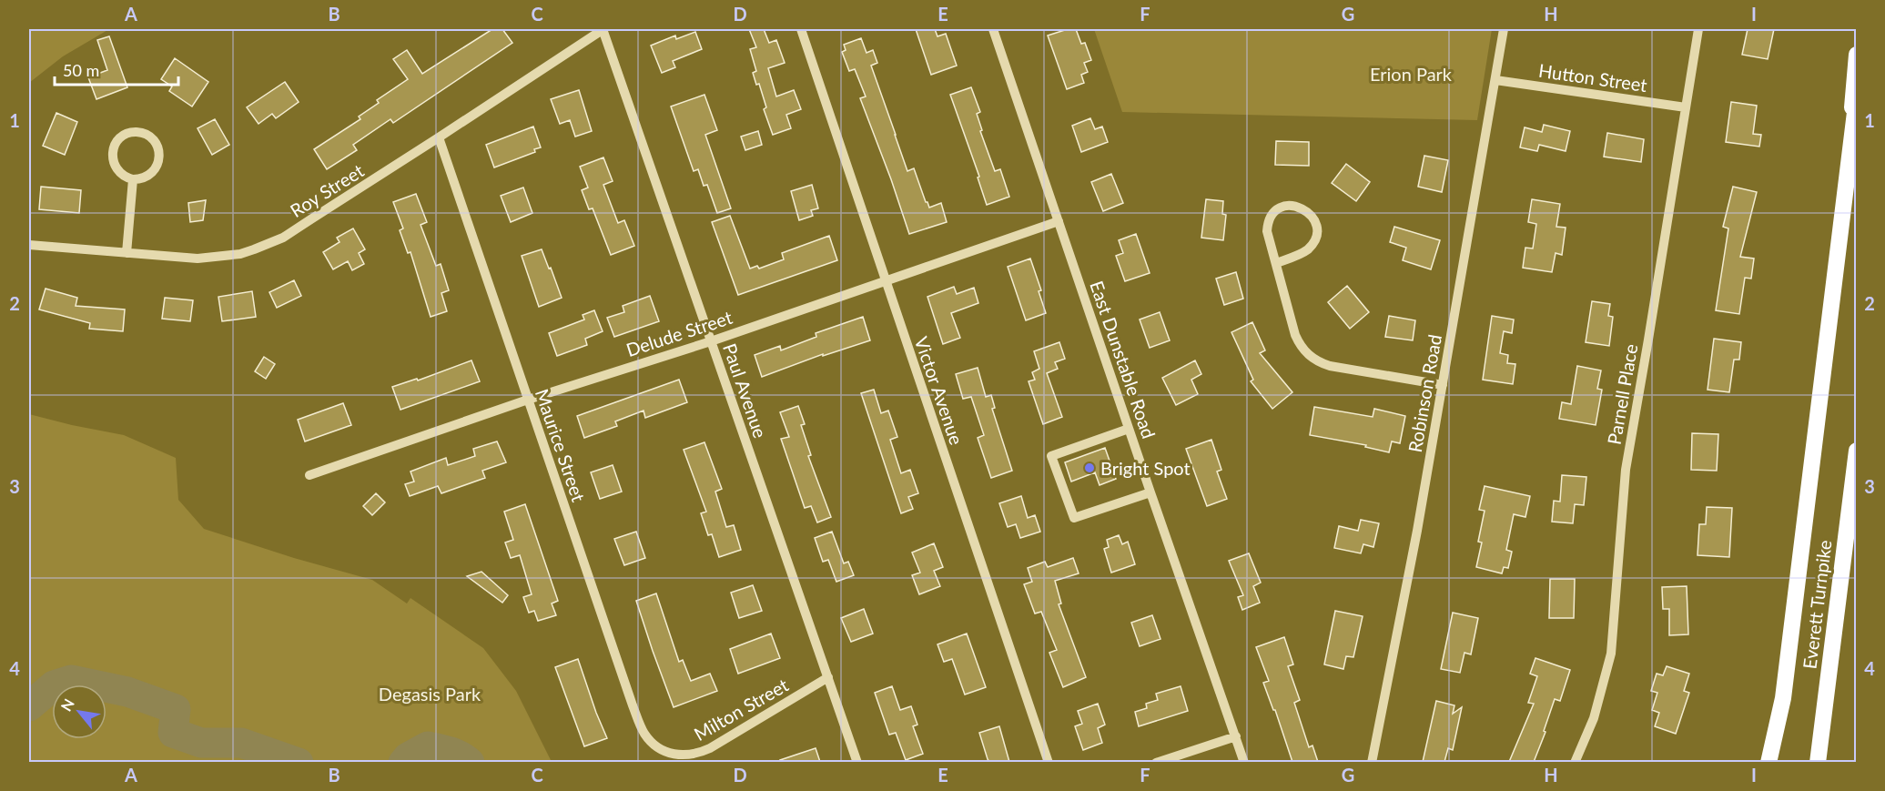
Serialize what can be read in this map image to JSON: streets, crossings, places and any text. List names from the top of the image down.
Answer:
{
  "streets": {
    "highway": ["Everett Turnpike"],
    "street": [
      "Hutton Street",
      "Roy Street",
      "Delude Street",
      "East Dunstable Road",
      "Paul Avenue",
      "Victor Avenue",
      "Robinson Road",
      "Parnell Place",
      "Maurice Street",
      "Milton Street"
    ]
  },
  "crossings": [
    ["Hutton Street", "Robinson Road"],
    ["Hutton Street", "Parnell Place"],
    ["Roy Street", "Paul Avenue"],
    ["Roy Street", "Maurice Street"],
    ["Delude Street", "East Dunstable Road"],
    ["Delude Street", "Paul Avenue"],
    ["Delude Street", "Victor Avenue"],
    ["Delude Street", "Maurice Street"],
    ["Paul Avenue", "Milton Street"],
    ["Maurice Street", "Milton Street"]
  ],
  "parks": ["Erion Park", "Degasis Park"],
  "places": ["Bright Spot"],
  "scale_bar": "50 m",
  "north": "top left",
  "grid": {
    "columns": [
      "A",
      "B",
      "C",
      "D",
      "E",
      "F",
      "G",
      "H",
      "I"
    ],
    "rows": [
      "1",
      "2",
      "3",
      "4"
    ]
  }
}
